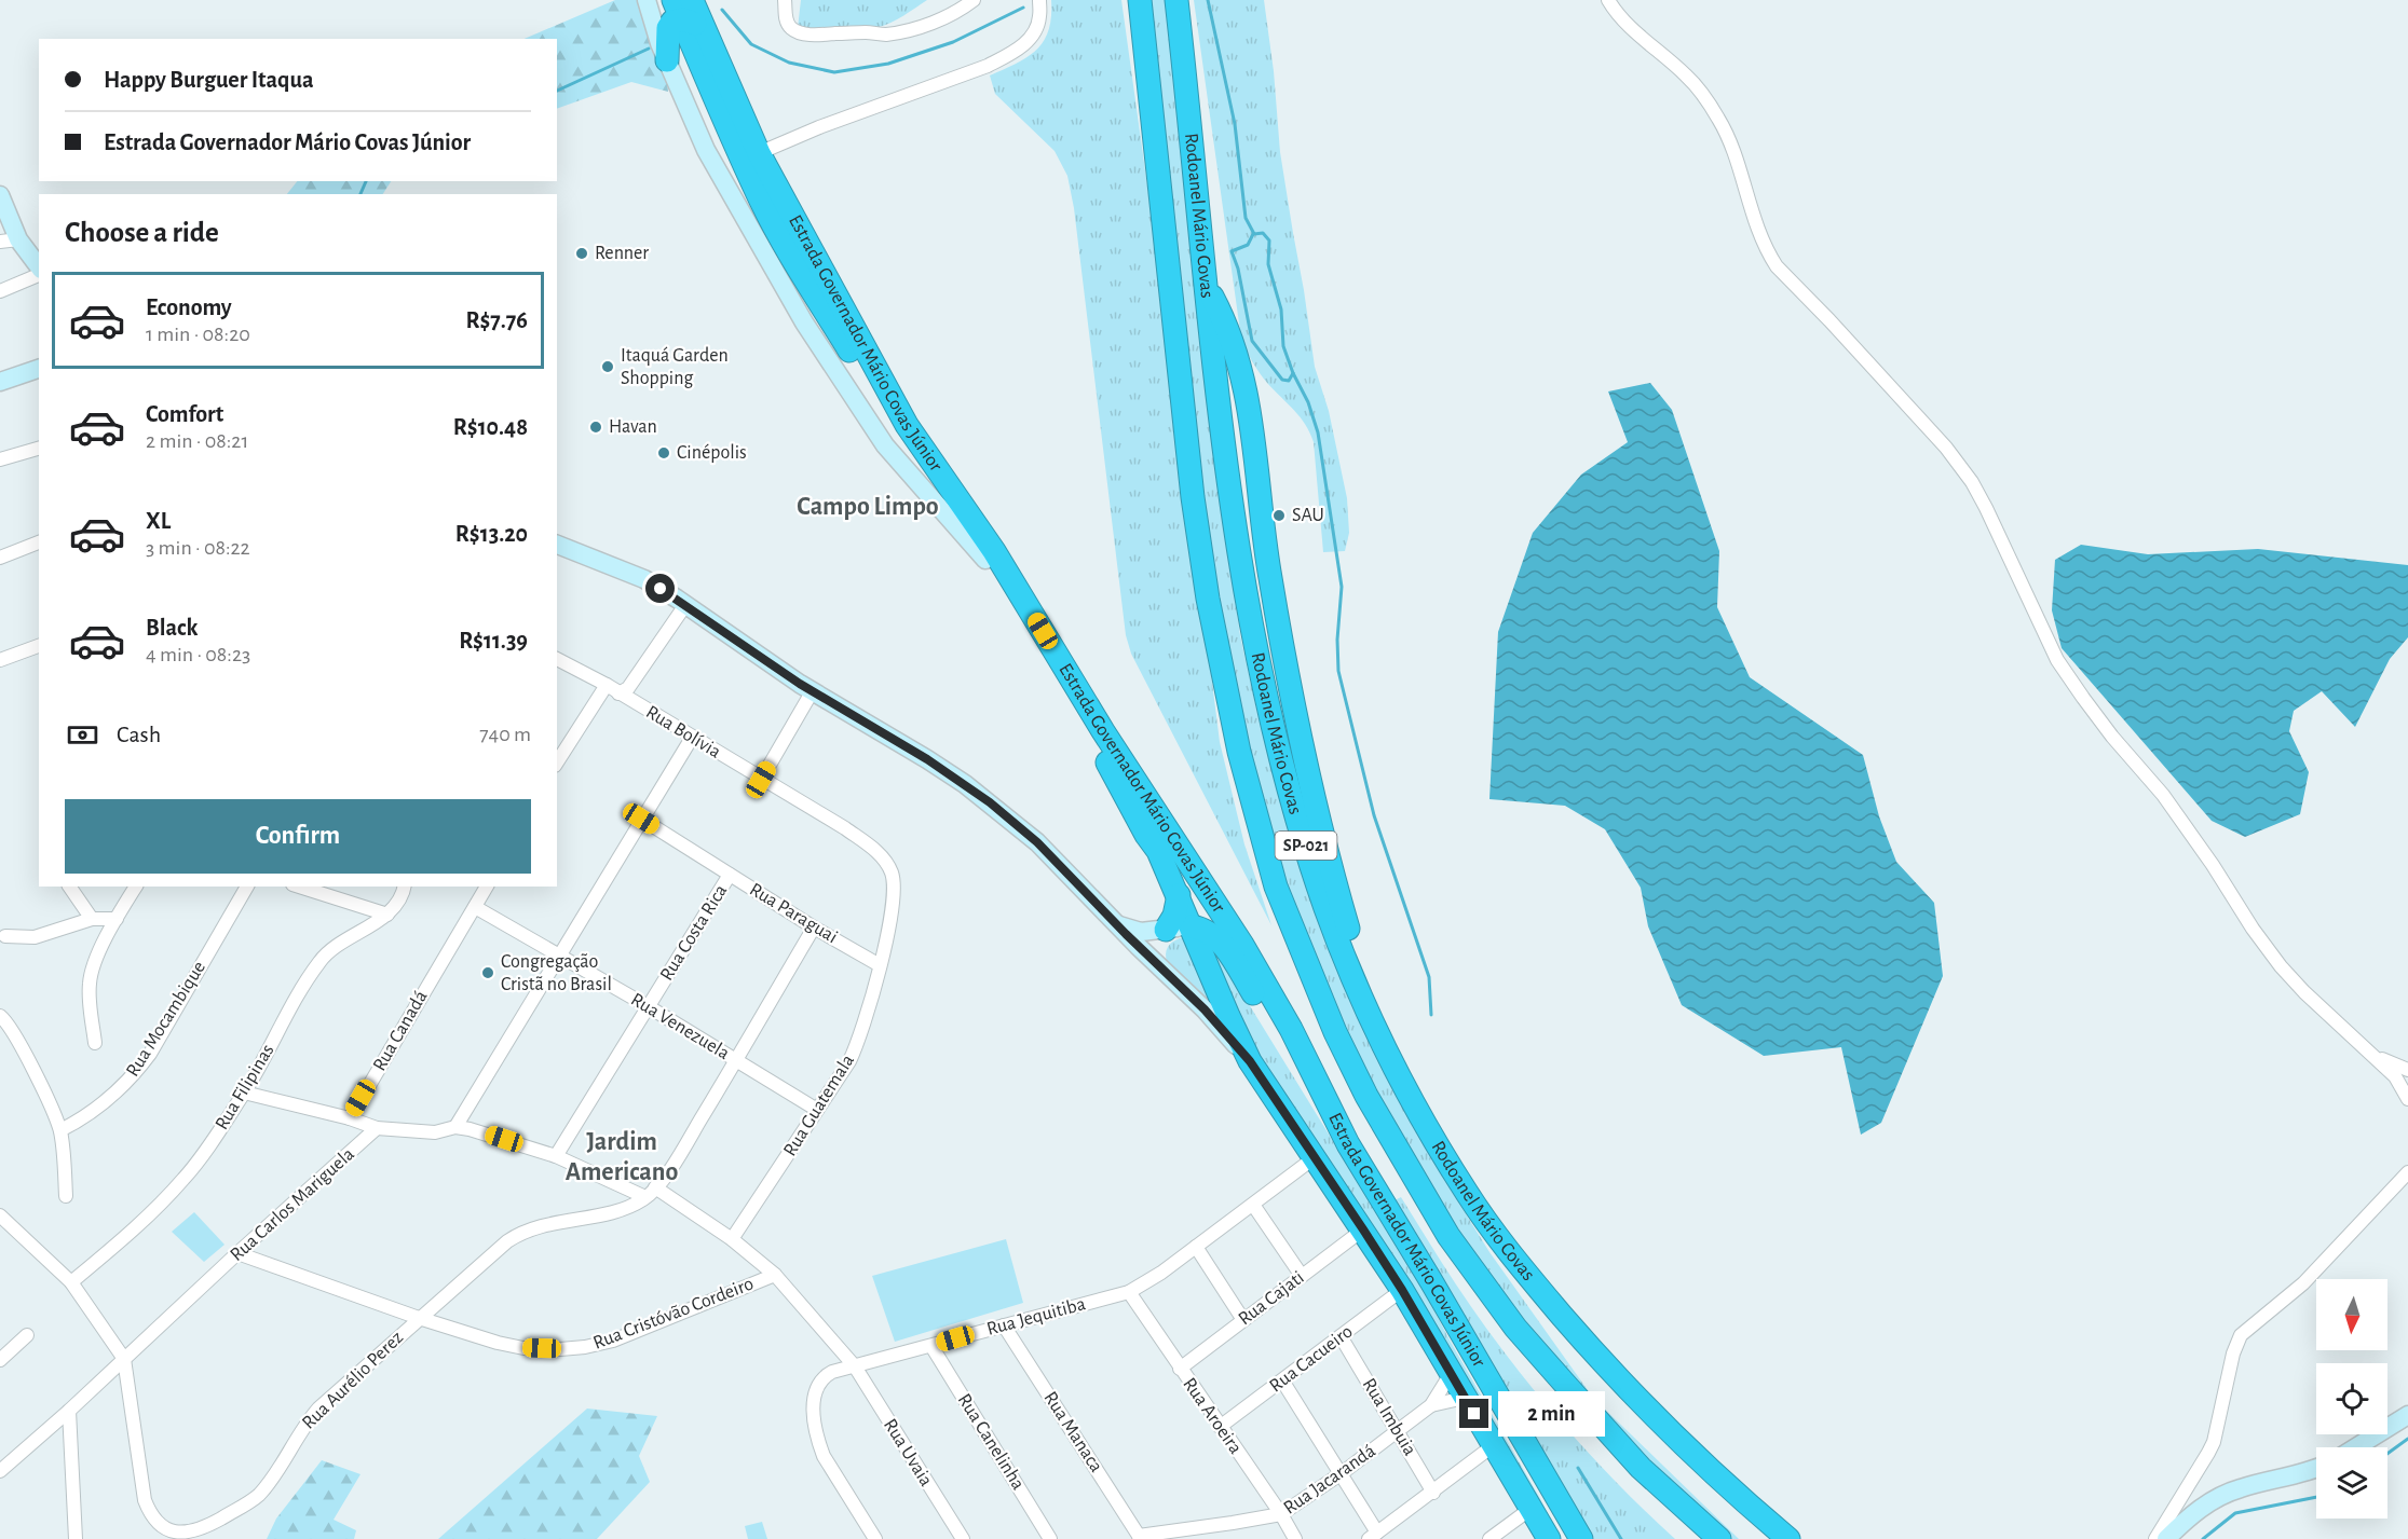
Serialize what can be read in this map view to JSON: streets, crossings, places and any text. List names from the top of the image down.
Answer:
{
  "streets": {
    "highway": ["Rodoanel Mário Covas", "Estrada Governador Mário Covas Júnior", "SP-021"],
    "street": [
      "Rua Bolívia",
      "Rua Paraguai",
      "Rua Costa Rica",
      "Rua Mocambique",
      "Rua Venezuela",
      "Rua Canadá",
      "Rua Filipinas",
      "Rua Guatemala",
      "Rua Carlos Mariguela",
      "Rua Cajati",
      "Rua Cristóvão Cordeiro",
      "Rua Jequitiba",
      "Rua Cacueiro",
      "Rua Aurélio Perez",
      "Rua Aroeira",
      "Rua Imbuia",
      "Rua Manaca",
      "Rua Canelinha",
      "Rua Uvaia",
      "Rua Jacarandá"
    ]
  },
  "crossings": [
    ["Estrada Governador Mário Covas Júnior", "Rua Cajati"],
    ["Estrada Governador Mário Covas Júnior", "Rua Jequitiba"],
    ["Estrada Governador Mário Covas Júnior", "Rua Cacueiro"],
    ["Estrada Governador Mário Covas Júnior", "Rua Jacarandá"],
    ["Rua Bolívia", "Rua Guatemala"],
    ["Rua Paraguai", "Rua Costa Rica"],
    ["Rua Paraguai", "Rua Guatemala"],
    ["Rua Costa Rica", "Rua Venezuela"],
    ["Rua Venezuela", "Rua Canadá"],
    ["Rua Venezuela", "Rua Guatemala"],
    ["Rua Filipinas", "Rua Aurélio Perez"],
    ["Rua Guatemala", "Rua Uvaia"],
    ["Rua Carlos Mariguela", "Rua Cristóvão Cordeiro"],
    ["Rua Carlos Mariguela", "Rua Aurélio Perez"],
    ["Rua Cajati", "Rua Aroeira"],
    ["Rua Cristóvão Cordeiro", "Rua Aurélio Perez"],
    ["Rua Cristóvão Cordeiro", "Rua Uvaia"],
    ["Rua Jequitiba", "Rua Aroeira"],
    ["Rua Jequitiba", "Rua Manaca"],
    ["Rua Jequitiba", "Rua Canelinha"],
    ["Rua Jequitiba", "Rua Uvaia"],
    ["Rua Cacueiro", "Rua Aroeira"],
    ["Rua Cacueiro", "Rua Imbuia"],
    ["Rua Aurélio Perez", "Rua Uvaia"],
    ["Rua Aroeira", "Rua Jacarandá"],
    ["Rua Imbuia", "Rua Jacarandá"],
    ["Rua Manaca", "Rua Jacarandá"]
  ],
  "districts": ["Campo Limpo", "Jardim Americano"],
  "places": [
    "Renner",
    "Itaquá Garden Shopping",
    "Havan",
    "Cinépolis",
    "SAU",
    "Congregação Cristã no Brasil"
  ],
  "north": "bottom",
  "page": {
    "banner": ["Happy Burguer Itaqua", "Estrada Governador Mário Covas Júnior"],
    "heading": "Choose a ride",
    "list": [
      {
        "name": "Economy",
        "note": "1 min · 08:20",
        "value": "R$7.76"
      },
      {
        "name": "Comfort",
        "note": "2 min · 08:21",
        "value": "R$10.48"
      },
      {
        "name": "XL",
        "note": "3 min · 08:22",
        "value": "R$13.20"
      },
      {
        "name": "Black",
        "note": "4 min · 08:23",
        "value": "R$11.39"
      }
    ],
    "pay": ["Cash", "740 m"],
    "buttons": "Confirm",
    "bubble": "2 min"
  }
}
